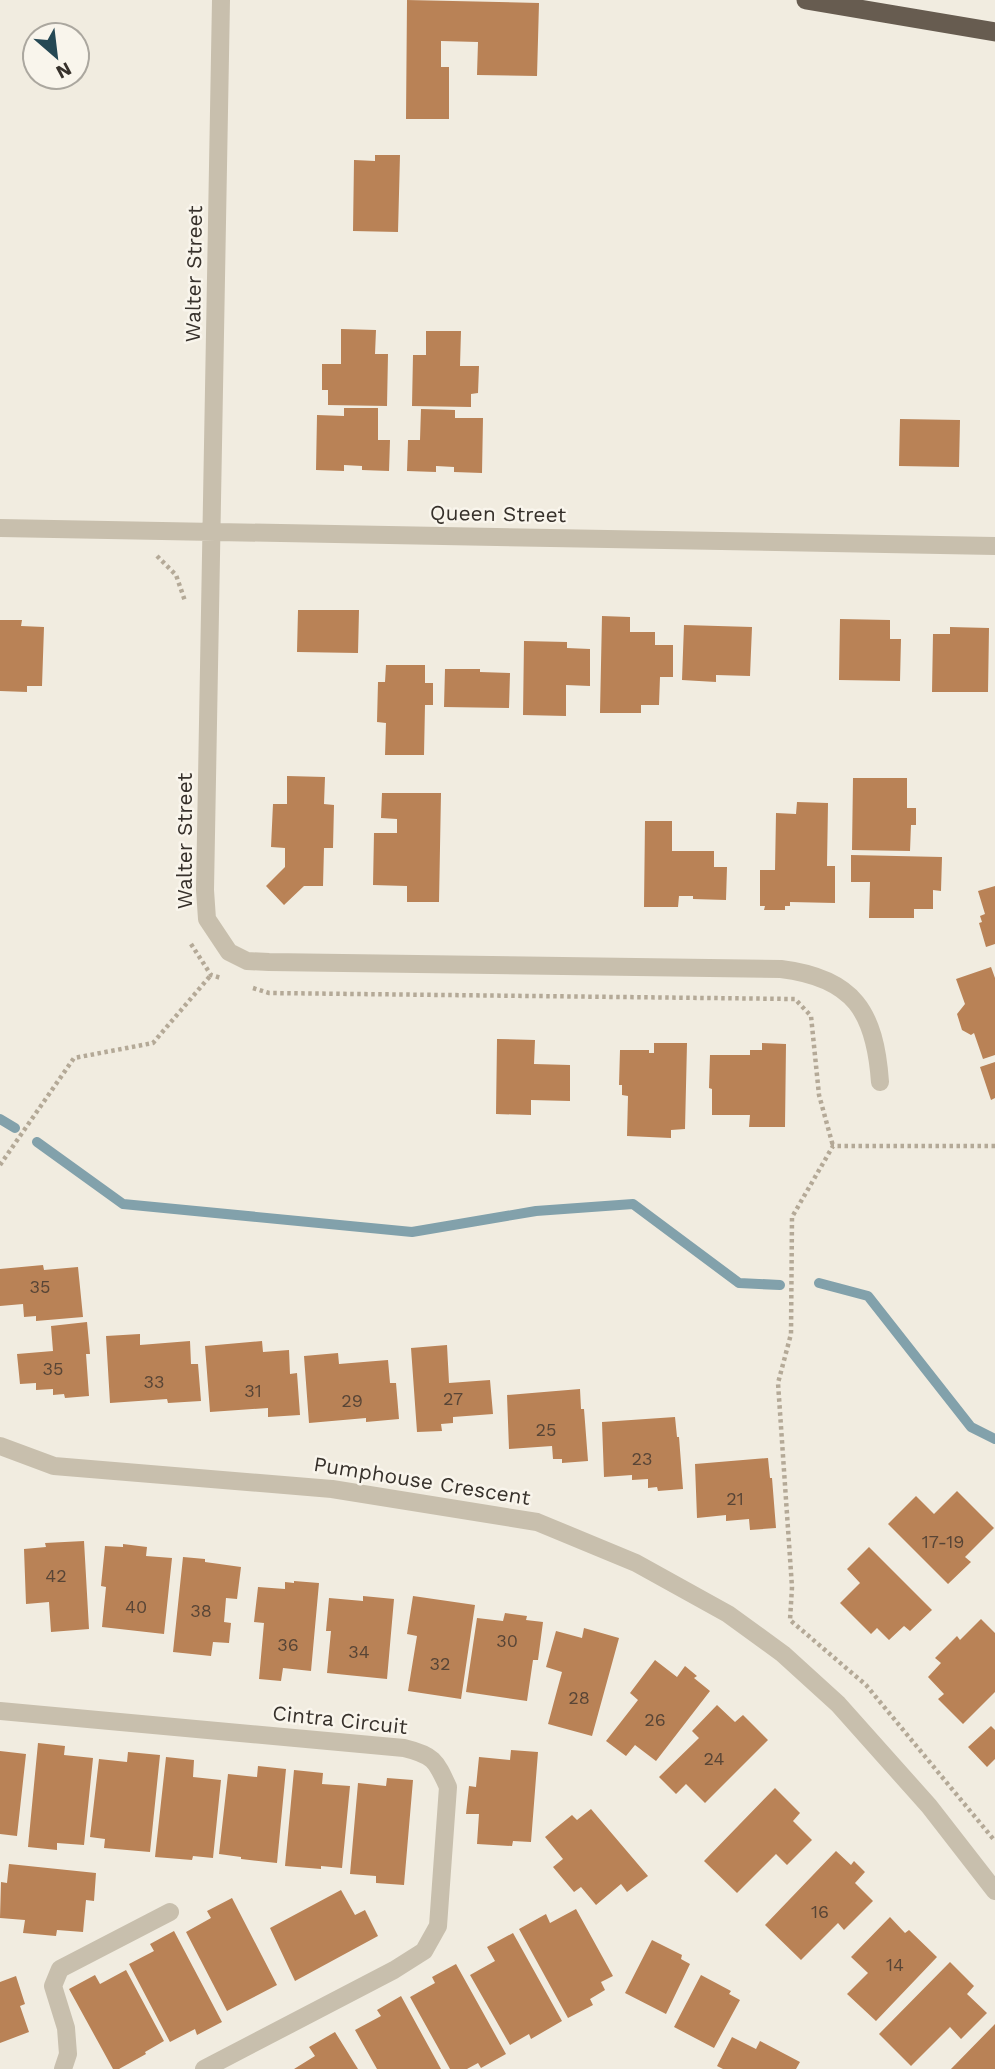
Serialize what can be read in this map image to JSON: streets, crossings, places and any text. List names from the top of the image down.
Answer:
{
  "streets": {
    "street": [
      "Walter Street",
      "Queen Street",
      "Pumphouse Crescent",
      "Cintra Circuit"
    ]
  },
  "crossings": [
    ["Walter Street", "Queen Street"]
  ],
  "house_numbers": [
    "35",
    "35",
    "33",
    "31",
    "27",
    "29",
    "25",
    "23",
    "21",
    "17-19",
    "42",
    "40",
    "38",
    "30",
    "36",
    "34",
    "32",
    "28",
    "26",
    "24",
    "16",
    "14"
  ],
  "north": "bottom right"
}
